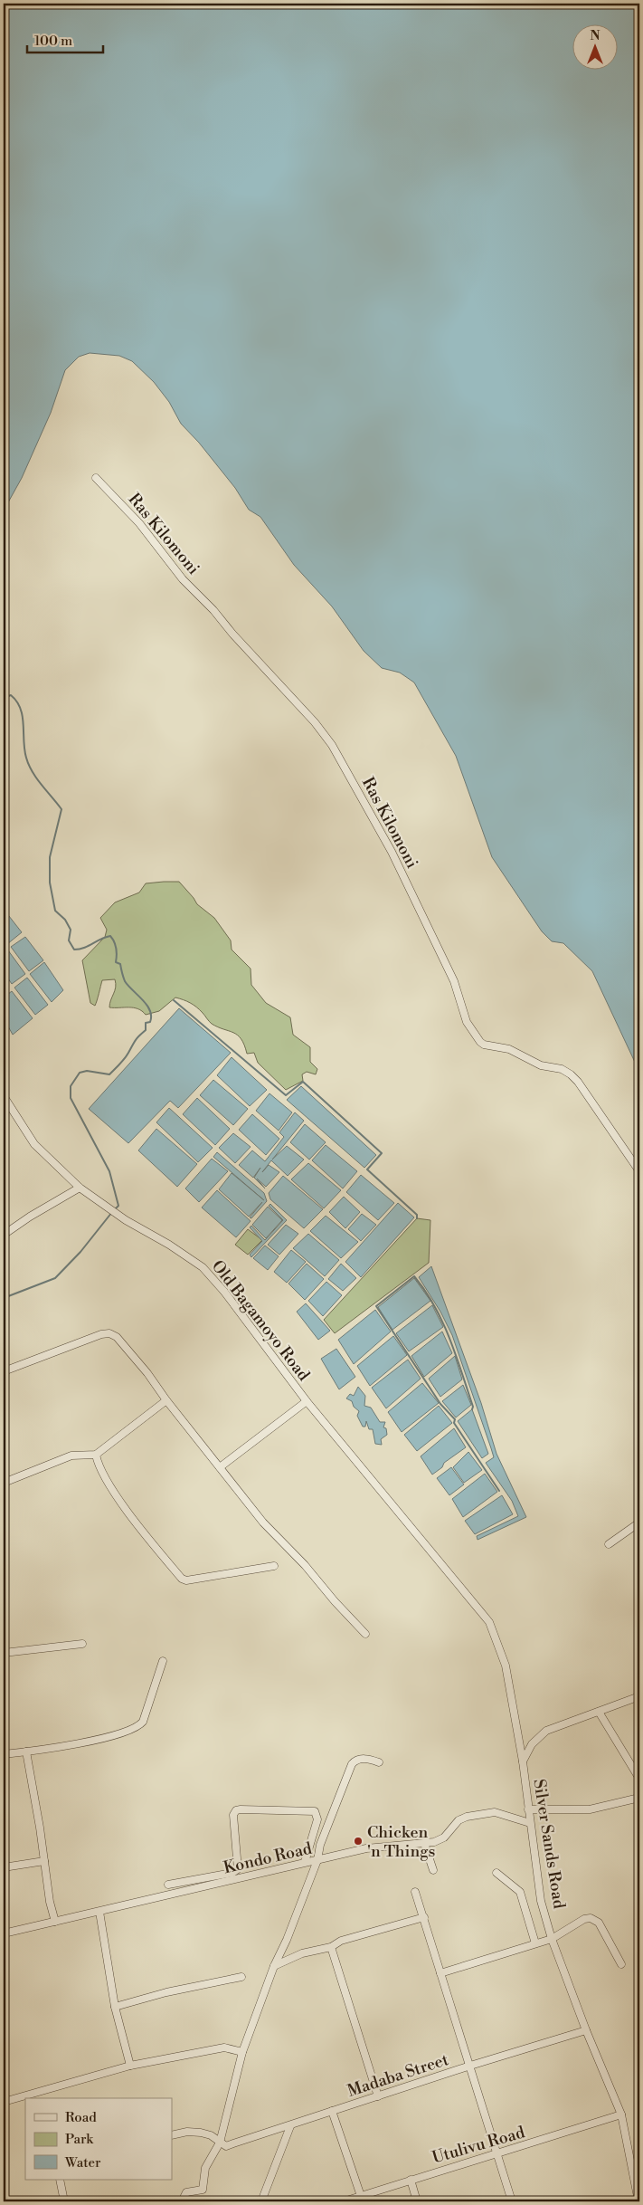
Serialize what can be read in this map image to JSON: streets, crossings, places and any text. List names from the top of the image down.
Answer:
{
  "streets": {
    "street": [
      "Ras Kilomoni",
      "Old Bagamoyo Road",
      "Silver Sands Road",
      "Kondo Road",
      "Madaba Street",
      "Utulivu Road"
    ]
  },
  "crossings": [
    ["Old Bagamoyo Road", "Silver Sands Road"],
    ["Silver Sands Road", "Kondo Road"],
    ["Silver Sands Road", "Madaba Street"],
    ["Silver Sands Road", "Utulivu Road"]
  ],
  "places": ["Chicken 'n Things"],
  "legend": ["Road", "Park", "Water"],
  "scale_bar": "100 m",
  "north": "top"
}
